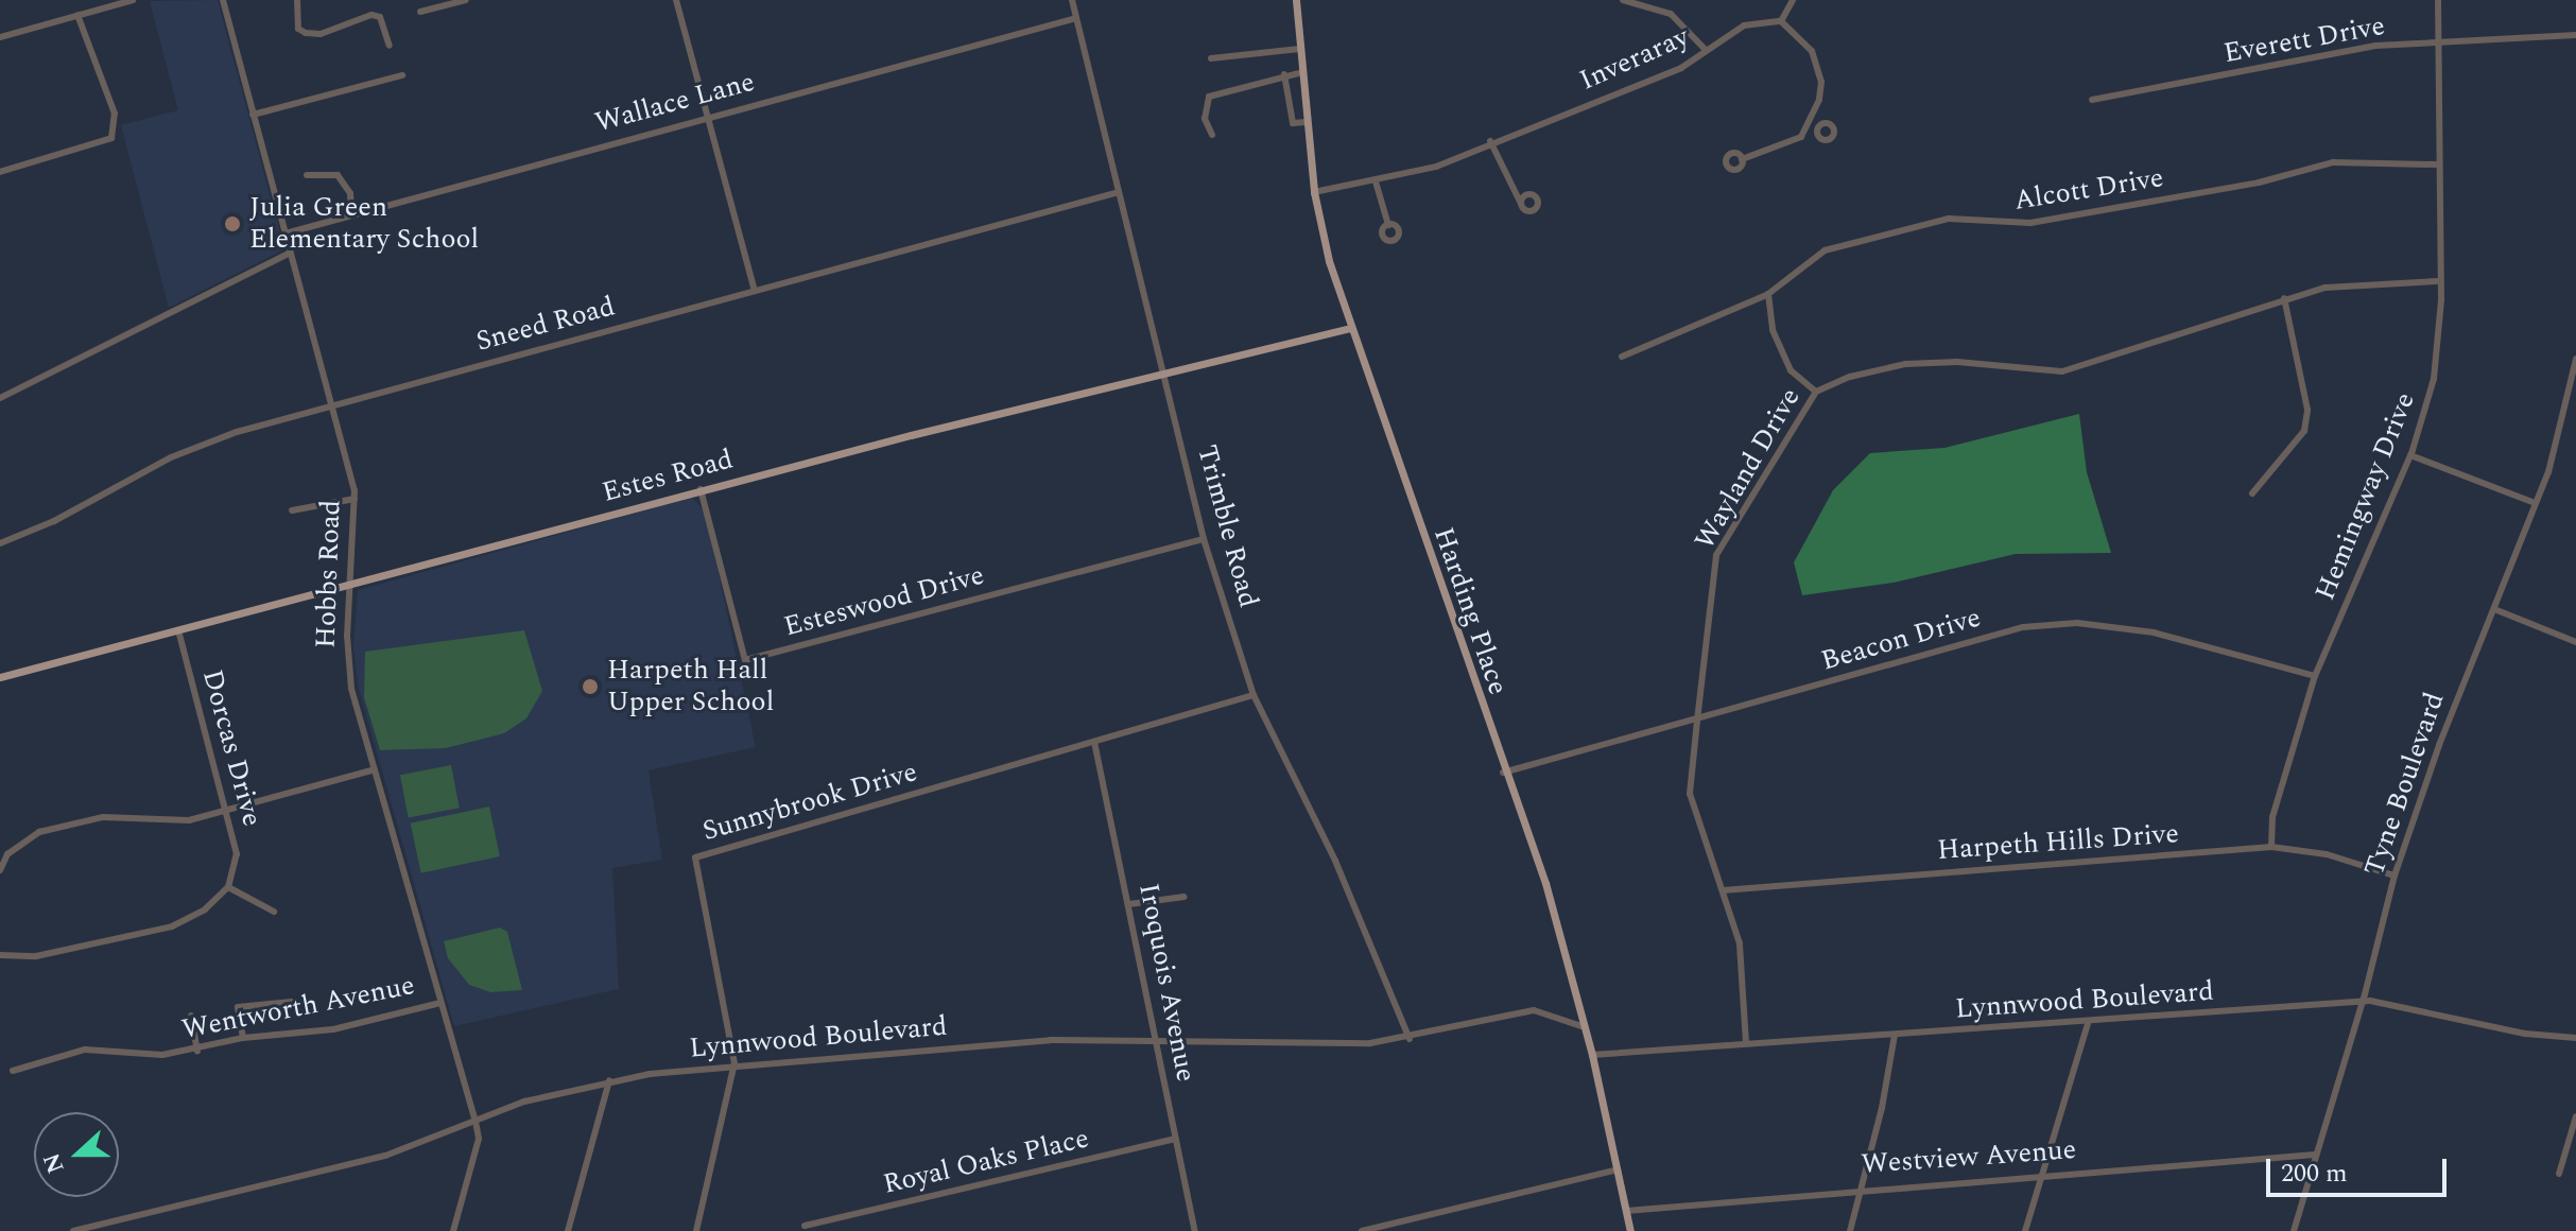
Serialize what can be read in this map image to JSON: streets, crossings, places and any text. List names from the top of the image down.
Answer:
{
  "streets": {
    "main road": ["Estes Road", "Harding Place"],
    "street": [
      "Everett Drive",
      "Inveraray",
      "Wallace Lane",
      "Alcott Drive",
      "Sneed Road",
      "Wayland Drive",
      "Hemingway Drive",
      "Trimble Road",
      "Hobbs Road",
      "Esteswood Drive",
      "Beacon Drive",
      "Dorcas Drive",
      "Tyne Boulevard",
      "Sunnybrook Drive",
      "Harpeth Hills Drive",
      "Iroquois Avenue",
      "Lynnwood Boulevard",
      "Wentworth Avenue",
      "Westview Avenue",
      "Royal Oaks Place"
    ]
  },
  "crossings": [
    ["Everett Drive", "Hemingway Drive"],
    ["Inveraray", "Harding Place"],
    ["Wallace Lane", "Trimble Road"],
    ["Wallace Lane", "Hobbs Road"],
    ["Alcott Drive", "Hemingway Drive"],
    ["Sneed Road", "Trimble Road"],
    ["Sneed Road", "Hobbs Road"],
    ["Wayland Drive", "Hemingway Drive"],
    ["Wayland Drive", "Beacon Drive"],
    ["Wayland Drive", "Harpeth Hills Drive"],
    ["Wayland Drive", "Lynnwood Boulevard"],
    ["Estes Road", "Trimble Road"],
    ["Estes Road", "Hobbs Road"],
    ["Estes Road", "Esteswood Drive"],
    ["Estes Road", "Harding Place"],
    ["Estes Road", "Dorcas Drive"],
    ["Hemingway Drive", "Beacon Drive"],
    ["Hemingway Drive", "Harpeth Hills Drive"],
    ["Trimble Road", "Esteswood Drive"],
    ["Trimble Road", "Sunnybrook Drive"],
    ["Trimble Road", "Lynnwood Boulevard"],
    ["Hobbs Road", "Lynnwood Boulevard"],
    ["Hobbs Road", "Wentworth Avenue"],
    ["Harding Place", "Beacon Drive"],
    ["Harding Place", "Lynnwood Boulevard"],
    ["Harding Place", "Westview Avenue"],
    ["Tyne Boulevard", "Harpeth Hills Drive"],
    ["Tyne Boulevard", "Lynnwood Boulevard"],
    ["Tyne Boulevard", "Westview Avenue"],
    ["Sunnybrook Drive", "Iroquois Avenue"],
    ["Sunnybrook Drive", "Lynnwood Boulevard"],
    ["Iroquois Avenue", "Lynnwood Boulevard"],
    ["Iroquois Avenue", "Royal Oaks Place"]
  ],
  "places": ["Julia Green Elementary School", "Harpeth Hall Upper School"],
  "scale_bar": "200 m",
  "north": "left"
}
